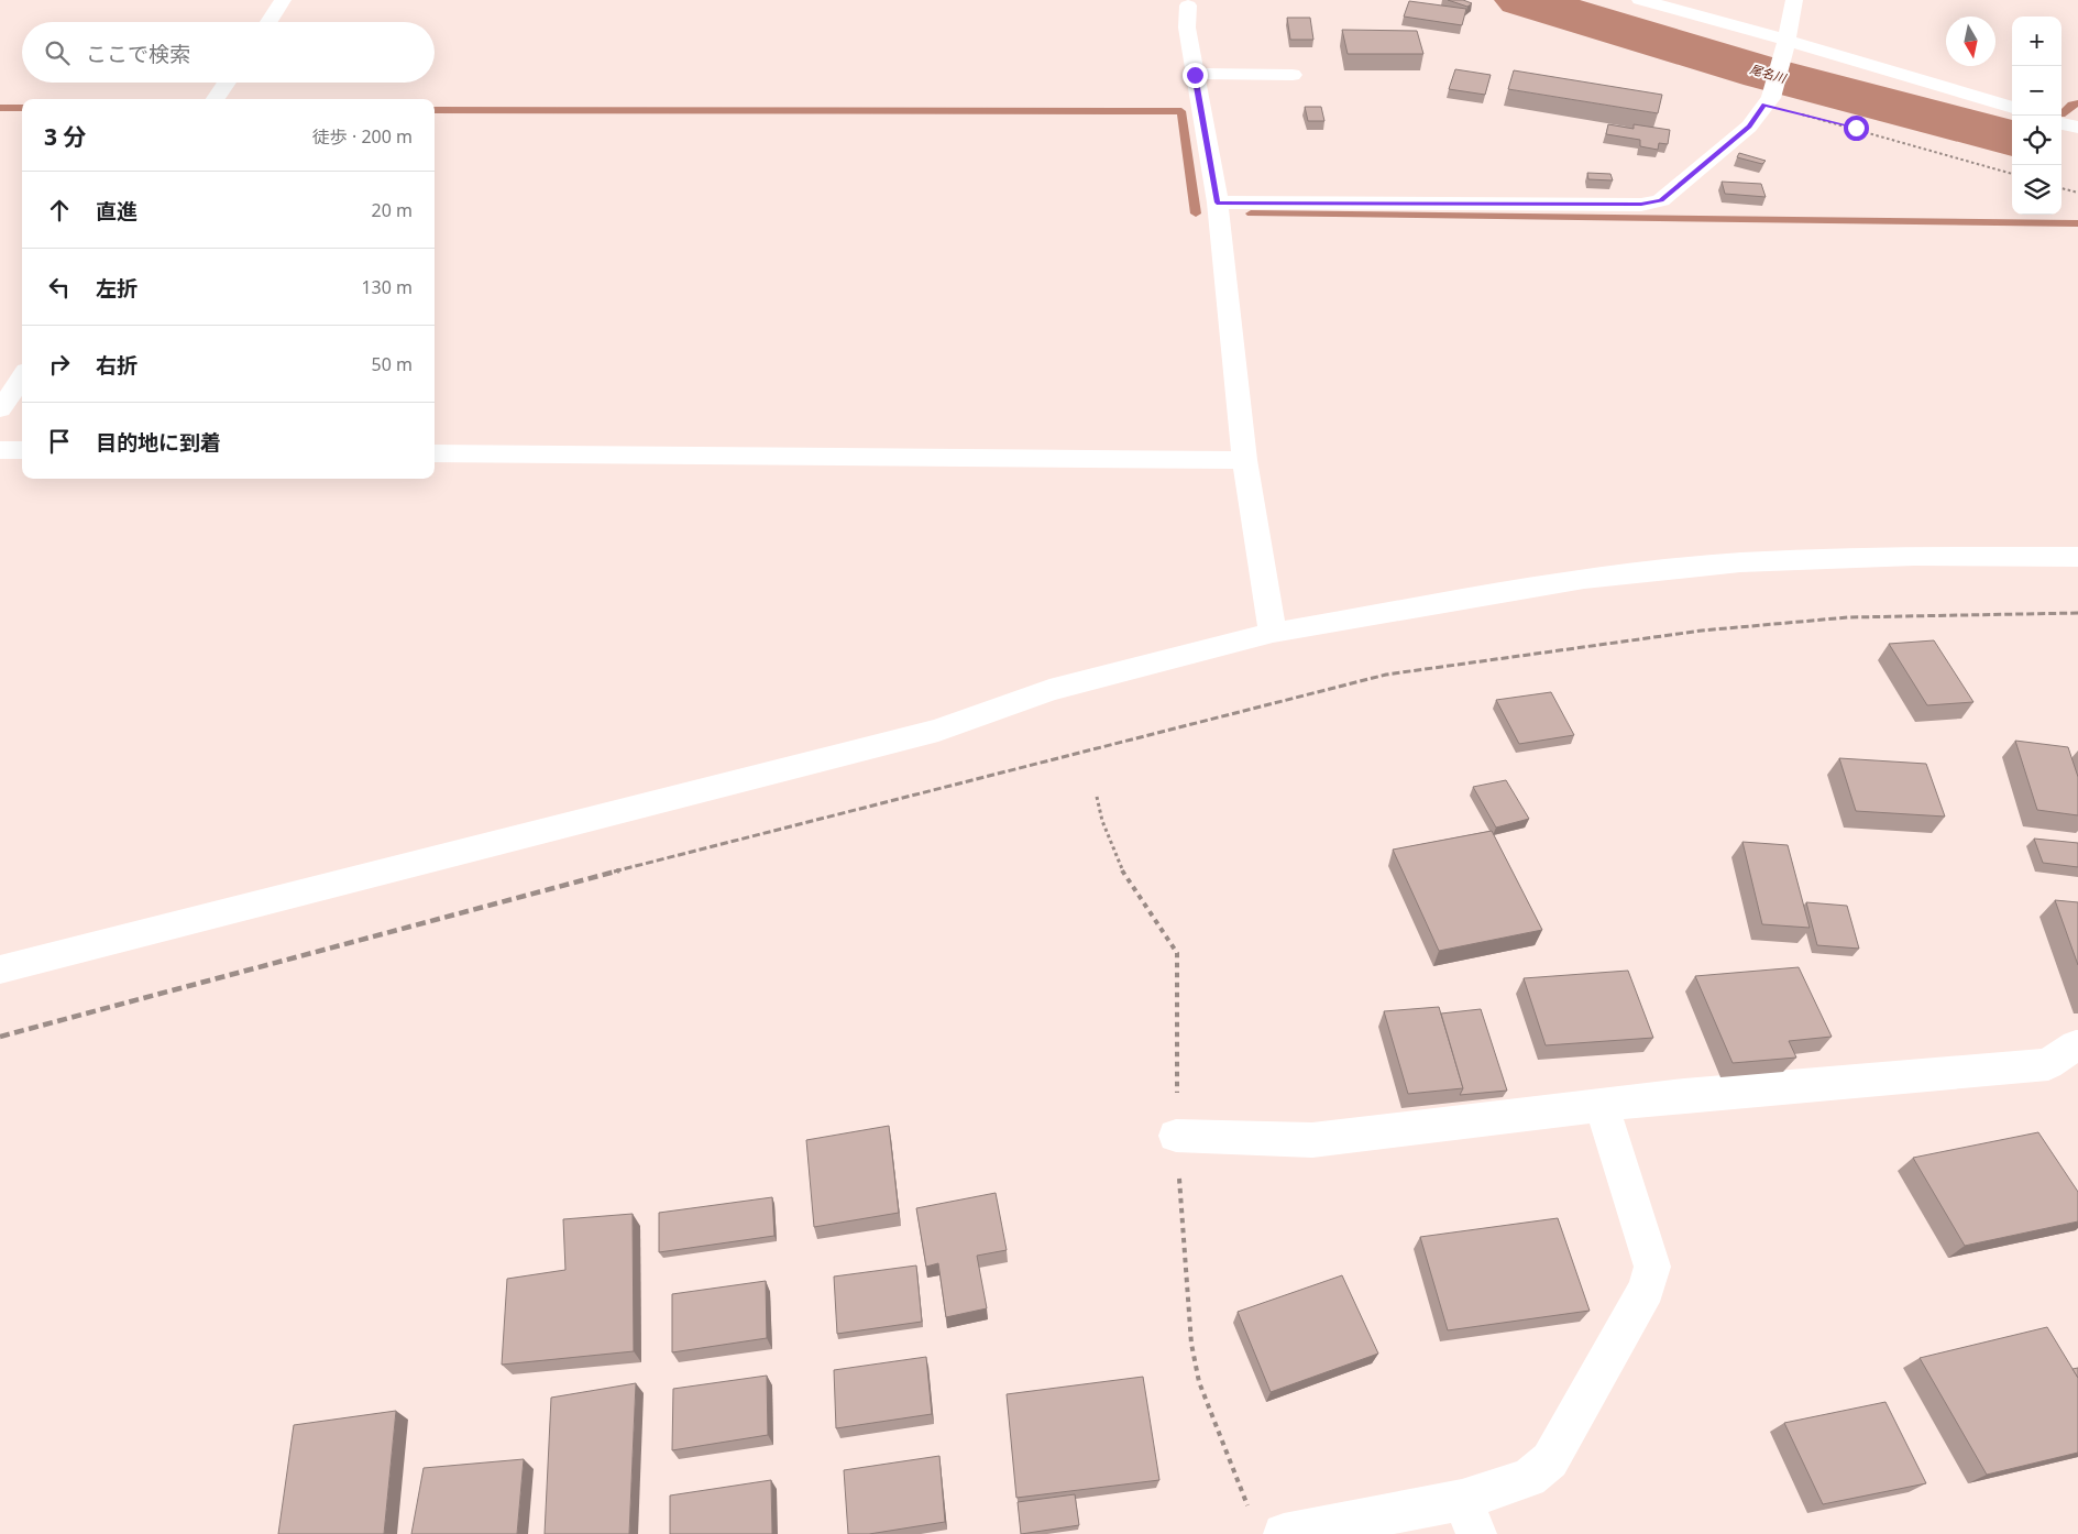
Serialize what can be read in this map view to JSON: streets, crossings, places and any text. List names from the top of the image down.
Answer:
{
  "water": ["尾名川"],
  "north": "bottom",
  "page": {
    "map_buttons": ["+", "−"],
    "search": "ここで検索",
    "heading": ["3 分", "徒歩 · 200 m"],
    "list": [
      ["直進", "20 m"],
      ["左折", "130 m"],
      ["右折", "50 m"],
      "目的地に到着"
    ]
  }
}
